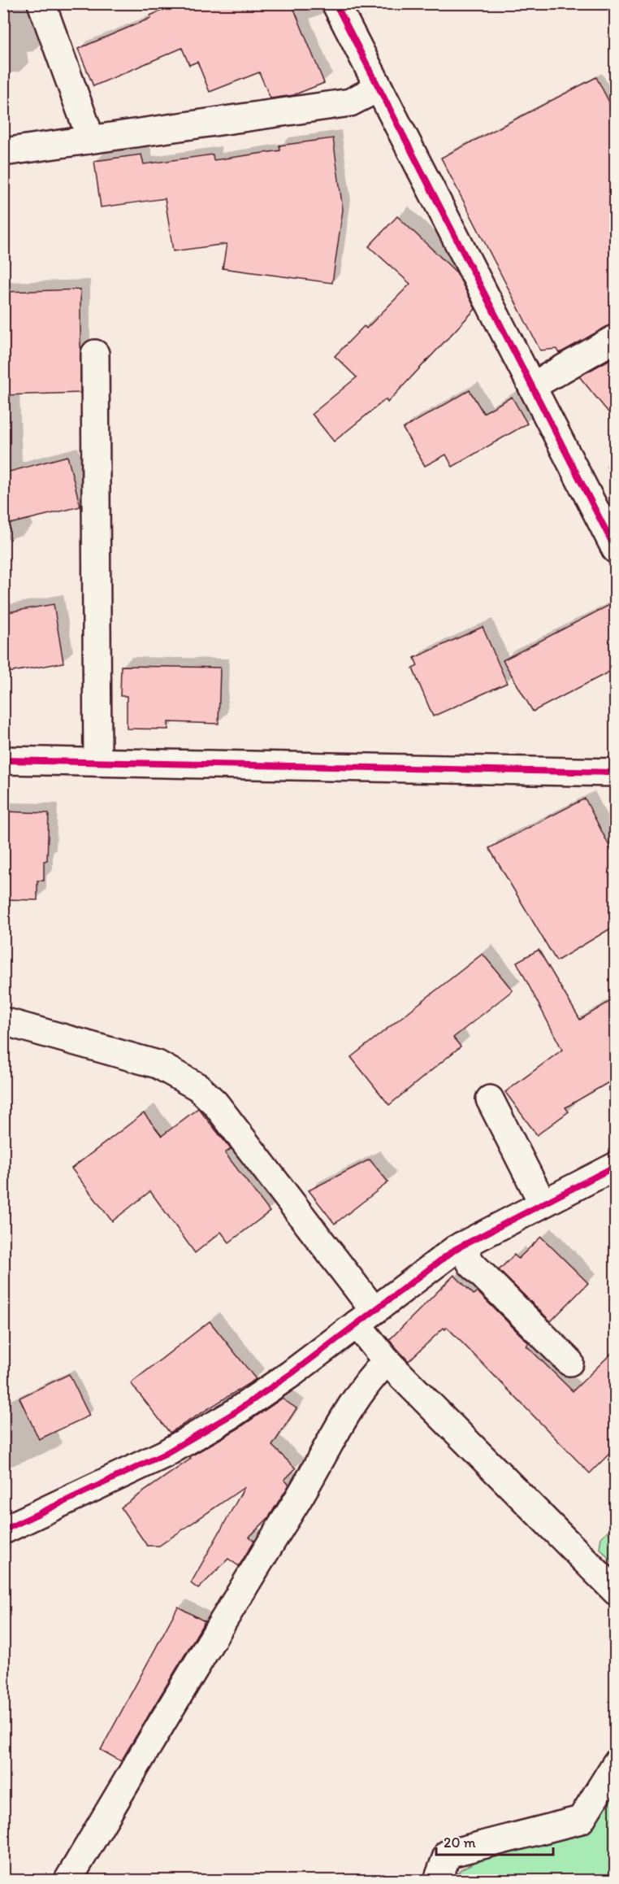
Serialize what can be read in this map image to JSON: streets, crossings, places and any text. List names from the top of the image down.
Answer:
{
  "scale_bar": "20 m"
}
